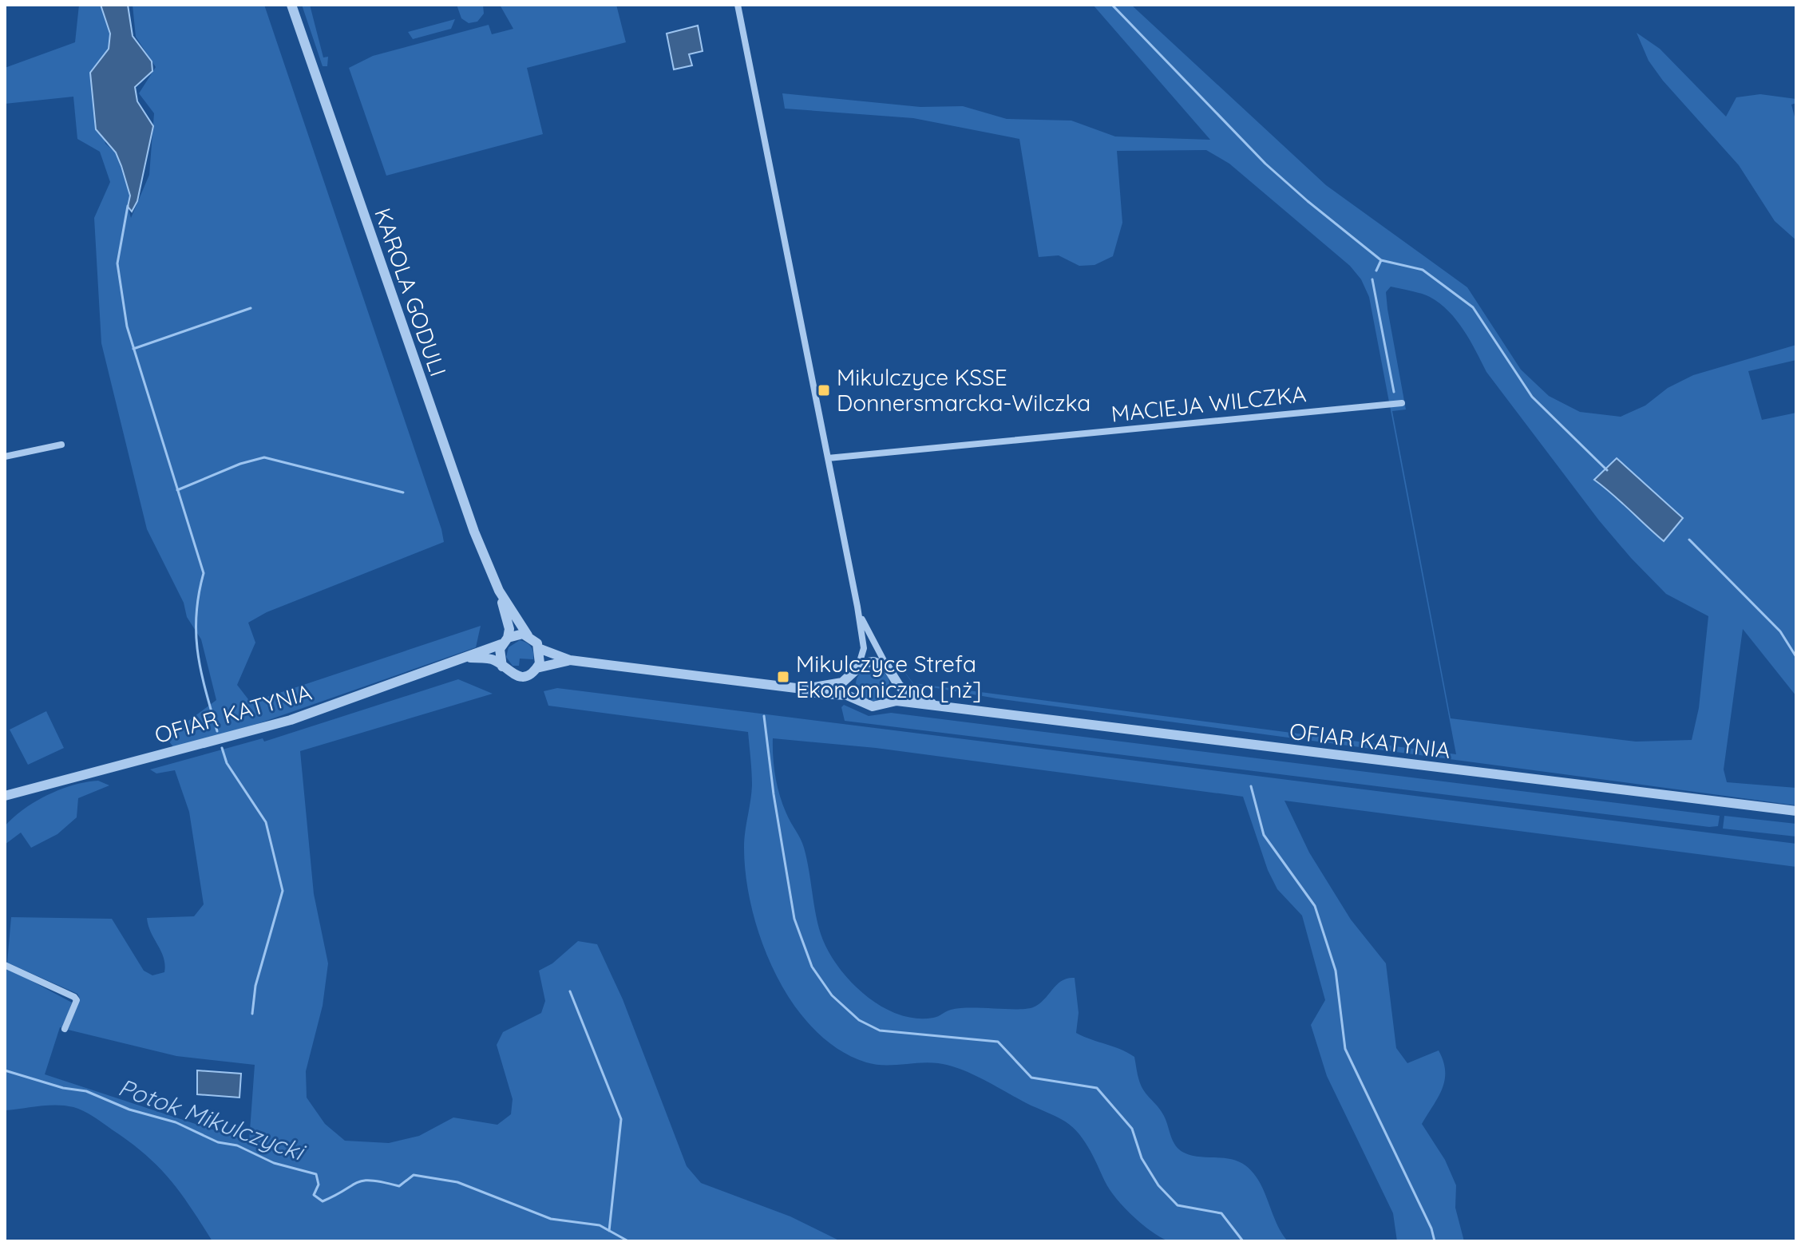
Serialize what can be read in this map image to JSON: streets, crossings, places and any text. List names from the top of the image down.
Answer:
{
  "streets": {
    "street": ["KAROLA GODULI", "MACIEJA WILCZKA", "OFIAR KATYNIA"]
  },
  "crossings": [
    ["KAROLA GODULI", "OFIAR KATYNIA"]
  ],
  "water": ["Potok Mikulczycki"],
  "places": {
    "transit": ["Mikulczyce KSSE Donnersmarcka-Wilczka", "Mikulczyce Strefa Ekonomiczna [nż]"]
  }
}
